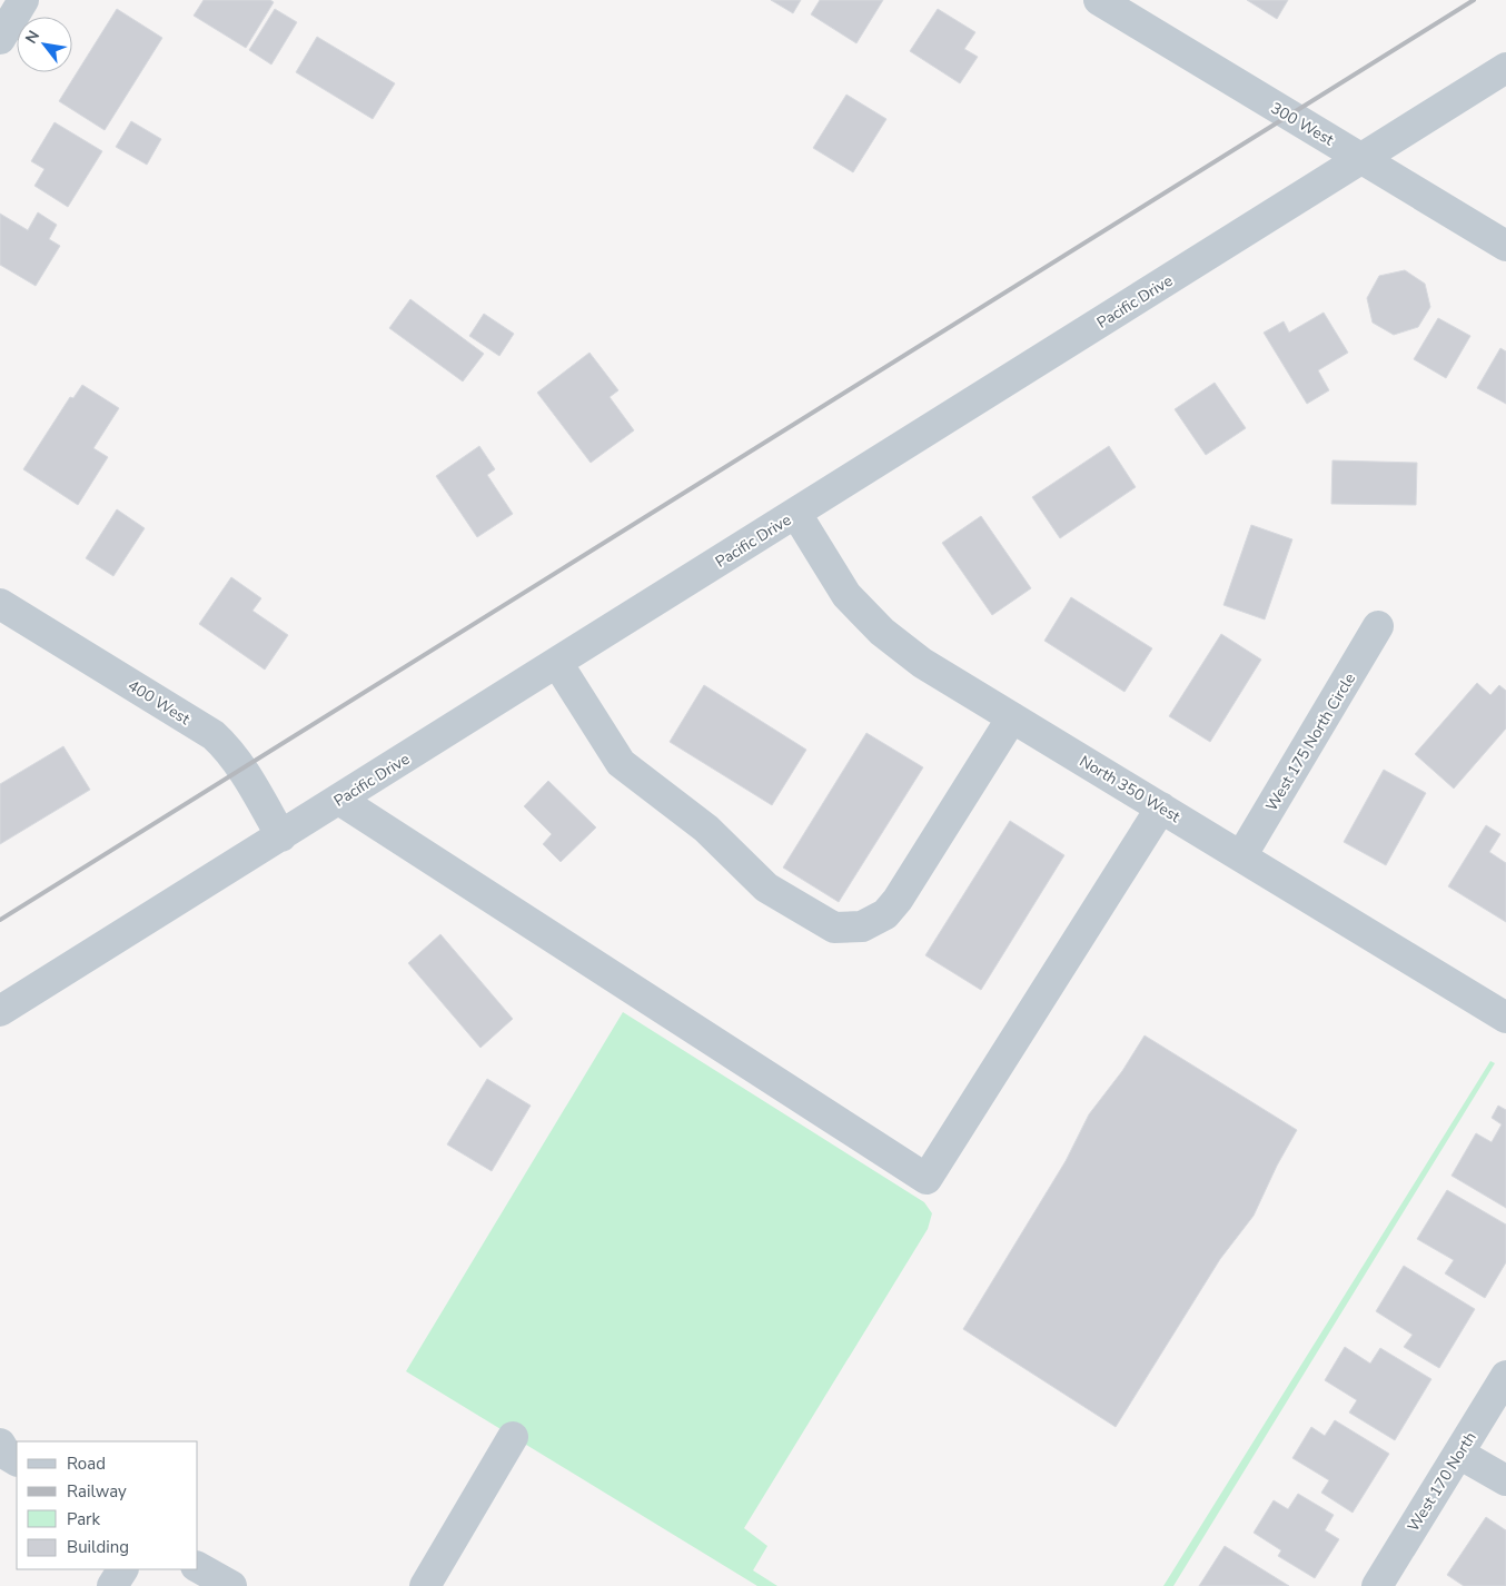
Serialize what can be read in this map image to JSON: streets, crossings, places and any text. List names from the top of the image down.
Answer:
{
  "streets": {
    "street": [
      "300 West",
      "Pacific Drive",
      "400 West",
      "West 175 North Circle",
      "North 350 West",
      "West 170 North"
    ]
  },
  "crossings": [
    ["300 West", "Pacific Drive"],
    ["Pacific Drive", "400 West"],
    ["Pacific Drive", "North 350 West"],
    ["West 175 North Circle", "North 350 West"]
  ],
  "legend": [
    "Road",
    "Railway",
    "Park",
    "Building"
  ],
  "north": "top left"
}
